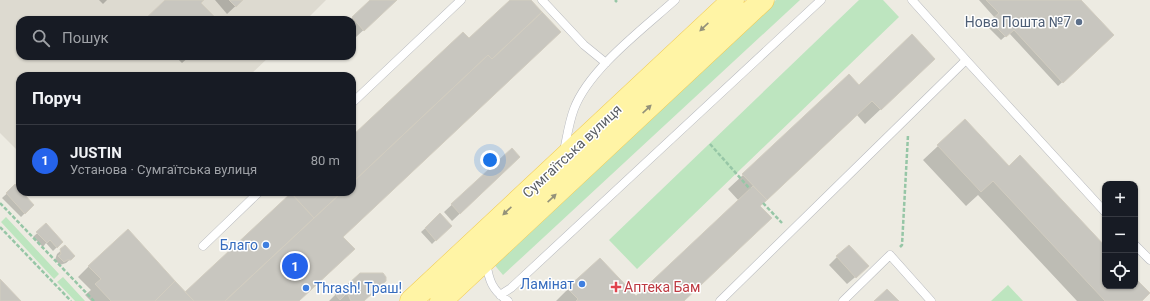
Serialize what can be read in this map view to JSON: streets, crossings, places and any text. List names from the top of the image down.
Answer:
{
  "streets": {
    "main road": ["Сумгаїтська вулиця"]
  },
  "places": {
    "other": [
      "Нова Пошта №7",
      "Благо",
      "Ламінат",
      "Thrash! Траш!"
    ],
    "health": ["Аптека Бам"]
  },
  "page": {
    "search": "Пошук",
    "heading": "Поруч",
    "list": [
      {
        "mark": "1",
        "name": "JUSTIN",
        "note": "Установа · Сумгаїтська вулиця",
        "value": "80 m"
      }
    ],
    "map_buttons": ["+", "−"],
    "pins": "1"
  }
}
